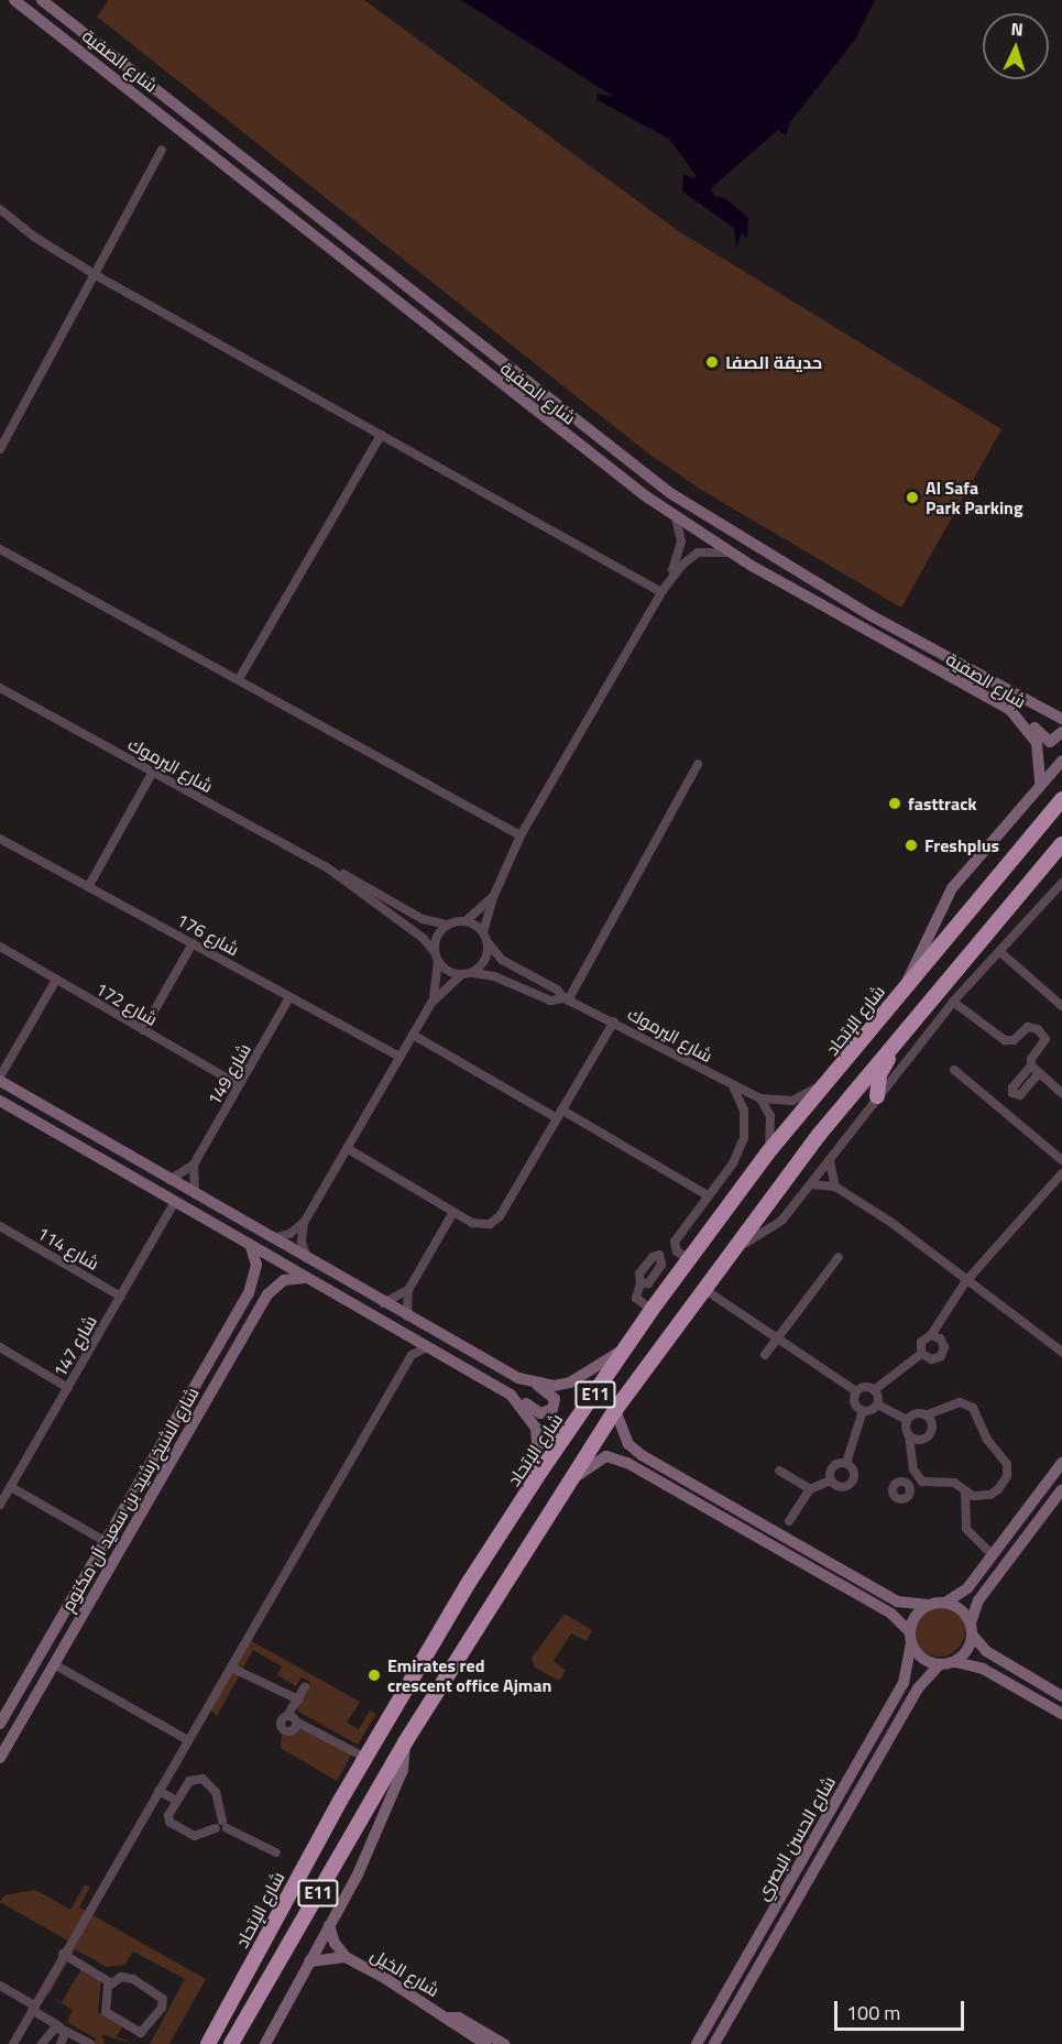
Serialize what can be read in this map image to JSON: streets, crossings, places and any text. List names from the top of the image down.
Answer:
{
  "streets": {
    "highway": ["شارع الإتحاد", "E11"],
    "main road": [
      "شارع الصفية",
      "شارع الشيخ رشيد بن سعيد آل مكتوم",
      "شارع الحسن البصري",
      "شارع الخيل"
    ],
    "street": [
      "شارع اليرموك",
      "شارع 176",
      "شارع 172",
      "شارع 149",
      "شارع 114",
      "شارع 147"
    ]
  },
  "crossings": [
    ["شارع اليرموك", "شارع الإتحاد"],
    ["شارع 176", "شارع 149"],
    ["شارع 172", "شارع 149"],
    ["شارع 114", "شارع 147"]
  ],
  "places": [
    "حديقة الصفا",
    "Al Safa Park Parking",
    "fasttrack",
    "Freshplus",
    "Emirates red crescent office Ajman"
  ],
  "scale_bar": "100 m",
  "north": "top"
}
